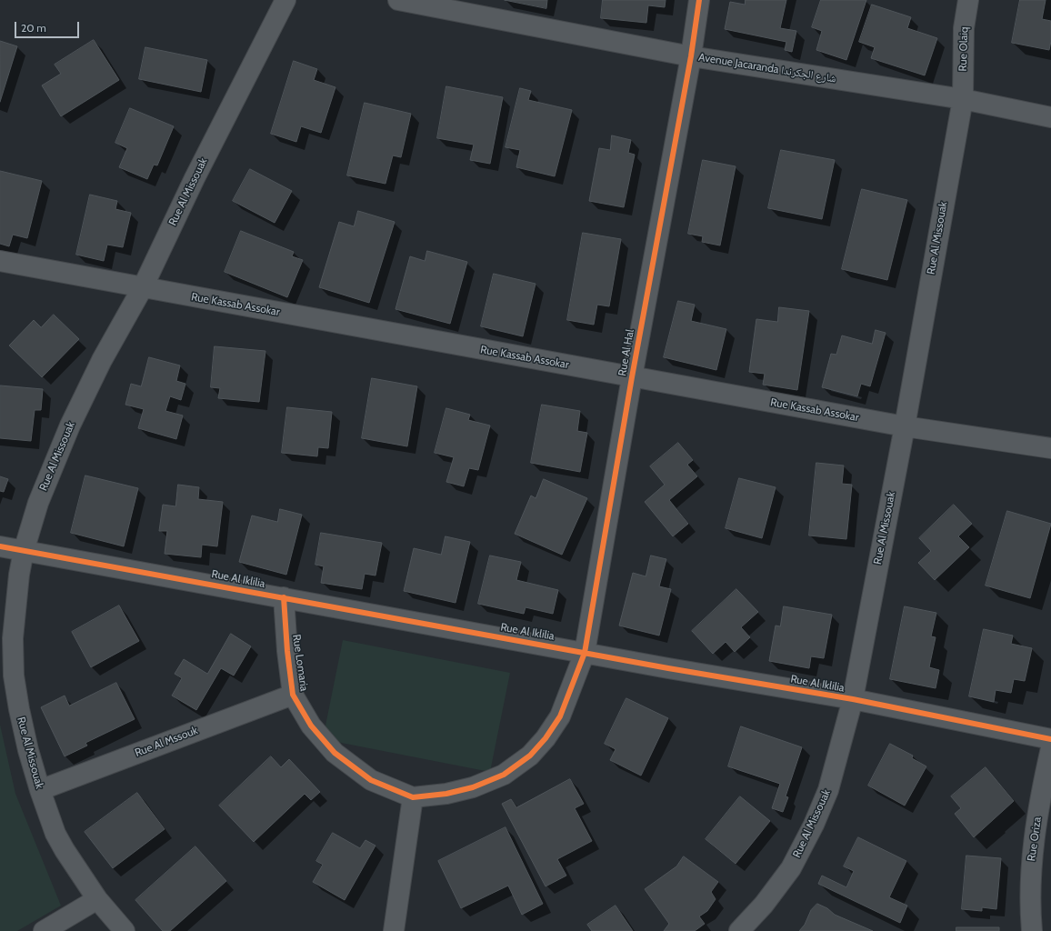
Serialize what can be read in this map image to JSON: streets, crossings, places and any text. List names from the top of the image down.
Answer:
{
  "streets": {
    "street": [
      "Rue Olaiq",
      "Avenue Jacaranda شارع الجكرندا",
      "Rue Al Missouak",
      "Rue Kassab Assokar",
      "Rue Al Hal",
      "Rue Al Iklilia",
      "Rue Lomaria",
      "Rue Al Mssouk",
      "Rue Oriza"
    ]
  },
  "crossings": [
    ["Rue Olaiq", "Avenue Jacaranda شارع الجكرندا"],
    ["Rue Olaiq", "Rue Al Missouak"],
    ["Avenue Jacaranda شارع الجكرندا", "Rue Al Missouak"],
    ["Avenue Jacaranda شارع الجكرندا", "Rue Al Hal"],
    ["Rue Al Missouak", "Rue Kassab Assokar"],
    ["Rue Al Missouak", "Rue Al Iklilia"],
    ["Rue Al Missouak", "Rue Al Mssouk"],
    ["Rue Kassab Assokar", "Rue Al Hal"],
    ["Rue Al Hal", "Rue Al Iklilia"],
    ["Rue Al Hal", "Rue Lomaria"],
    ["Rue Al Iklilia", "Rue Lomaria"],
    ["Rue Lomaria", "Rue Al Mssouk"]
  ],
  "scale_bar": "20 m"
}
